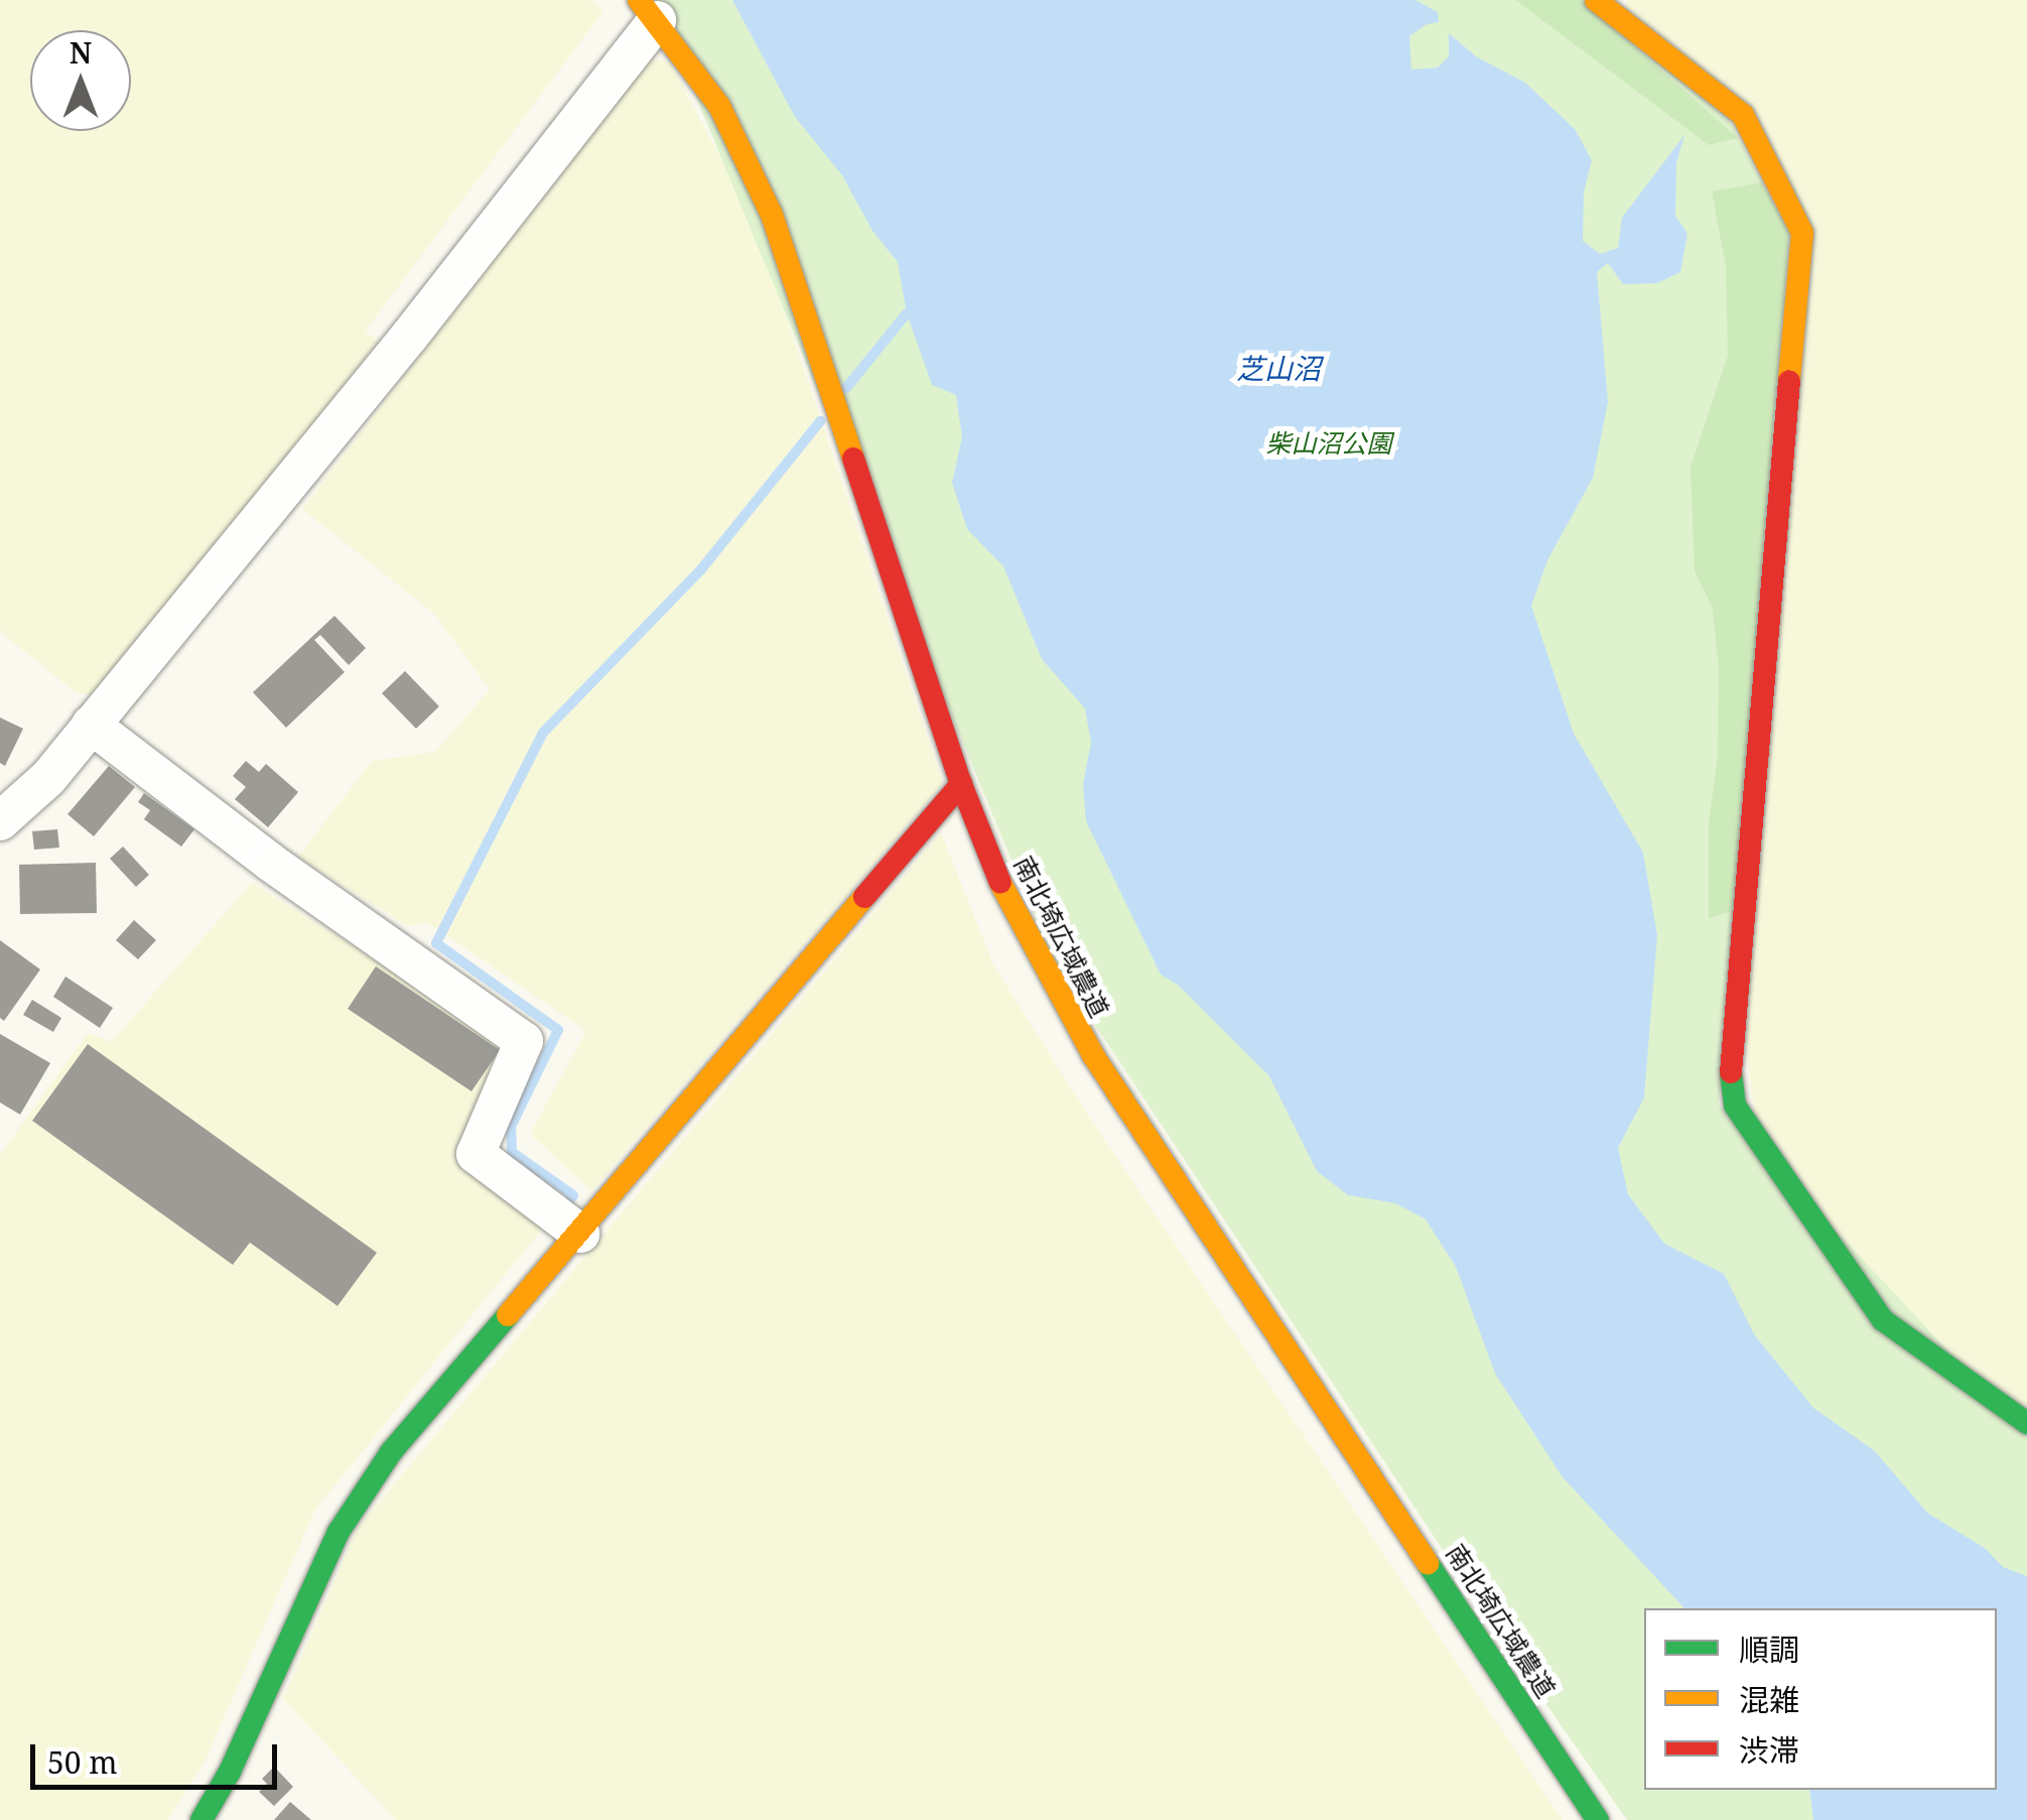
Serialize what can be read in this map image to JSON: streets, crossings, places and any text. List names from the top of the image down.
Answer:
{
  "streets": {
    "street": ["南北埼広域農道"]
  },
  "water": ["芝山沼"],
  "parks": ["柴山沼公園"],
  "legend": ["順調", "混雑", "渋滞"],
  "scale_bar": "50 m",
  "north": "top"
}
